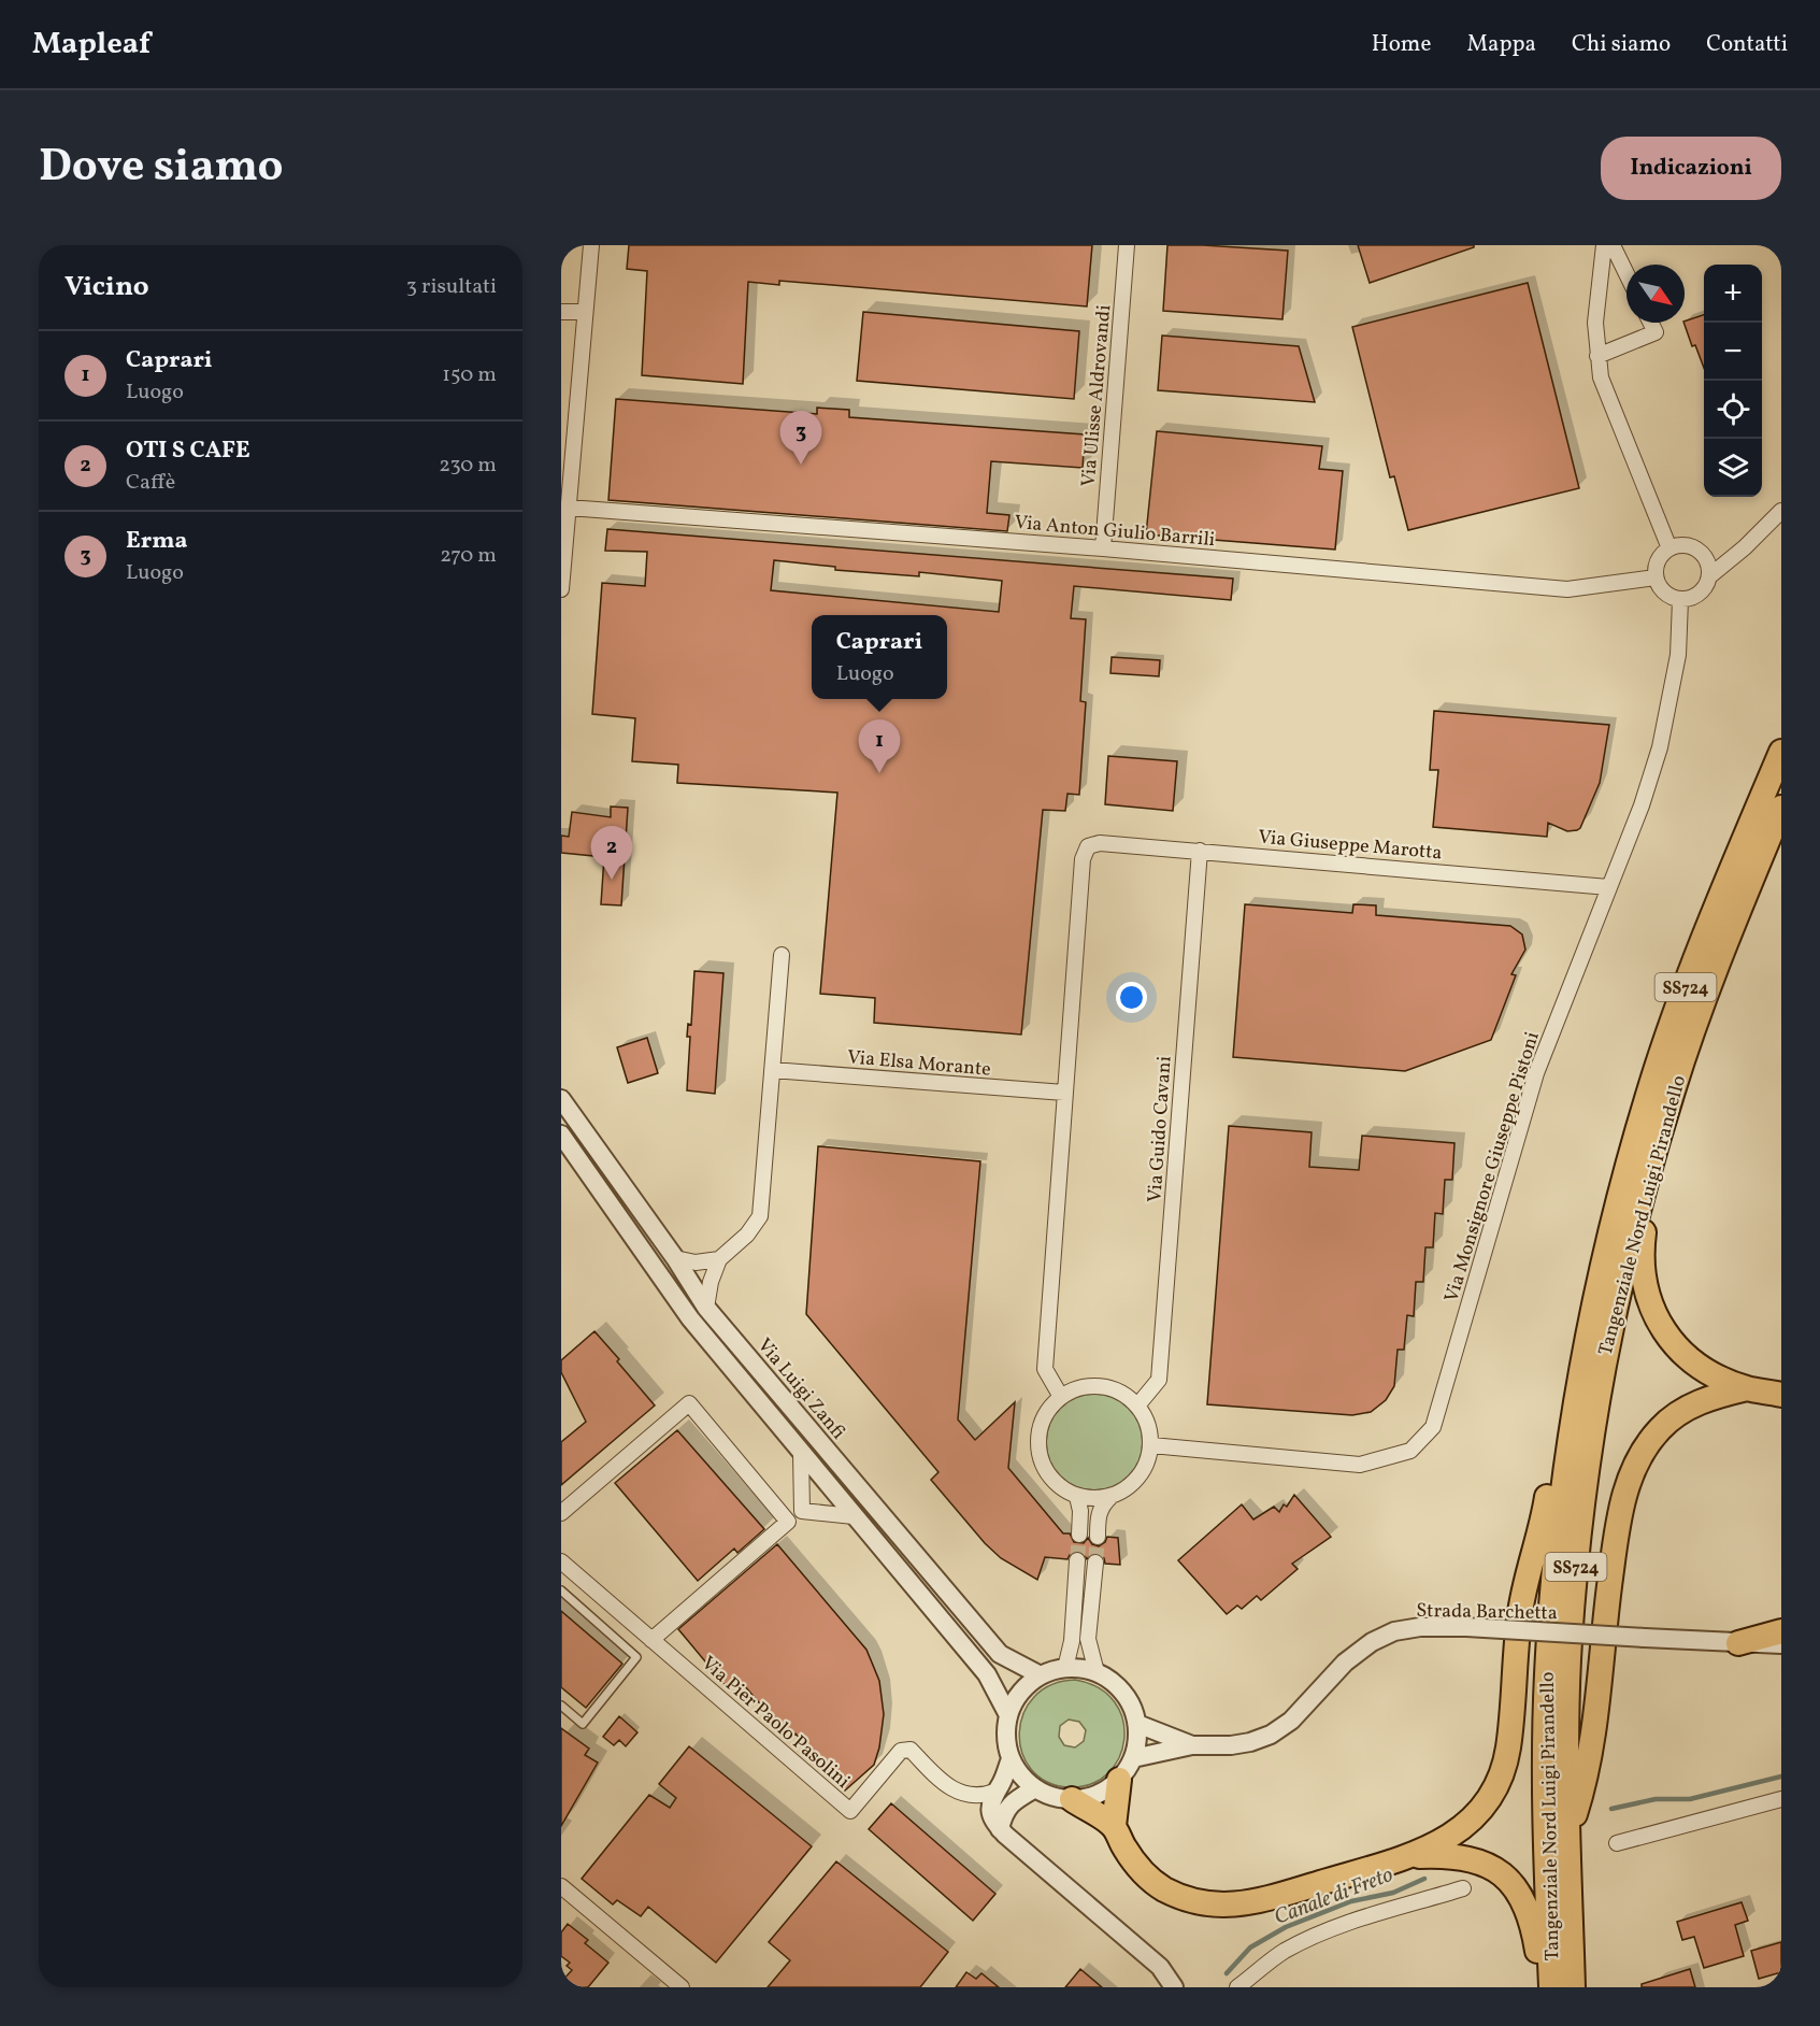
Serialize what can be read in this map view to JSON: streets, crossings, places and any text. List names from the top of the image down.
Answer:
{
  "streets": {
    "highway": ["SS724", "Tangenziale Nord Luigi Pirandello"],
    "street": [
      "Via Ulisse Aldrovandi",
      "Via Anton Giulio Barrili",
      "Via Giuseppe Marotta",
      "Via Elsa Morante",
      "Via Guido Cavani",
      "Via Monsignore Giuseppe Pistoni",
      "Via Luigi Zanfi",
      "Strada Barchetta",
      "Via Pier Paolo Pasolini"
    ]
  },
  "crossings": [
    ["Via Ulisse Aldrovandi", "Via Anton Giulio Barrili"],
    ["Via Anton Giulio Barrili", "Via Monsignore Giuseppe Pistoni"],
    ["Via Giuseppe Marotta", "Via Elsa Morante"],
    ["Via Giuseppe Marotta", "Via Guido Cavani"],
    ["Via Giuseppe Marotta", "Via Monsignore Giuseppe Pistoni"],
    ["Via Guido Cavani", "Via Monsignore Giuseppe Pistoni"],
    ["Via Luigi Zanfi", "Strada Barchetta"]
  ],
  "water": ["Canale di Freto"],
  "north": "bottom right",
  "page": {
    "header": "Mapleaf",
    "nav": [
      "Home",
      "Mappa",
      "Chi siamo",
      "Contatti"
    ],
    "title": "Dove siamo",
    "buttons": "Indicazioni",
    "heading": ["Vicino", "3 risultati"],
    "map_buttons": ["+", "−"],
    "list": [
      {
        "mark": "1",
        "name": "Caprari",
        "note": "Luogo",
        "value": "150 m"
      },
      {
        "mark": "2",
        "name": "OTI S CAFE",
        "note": "Caffè",
        "value": "230 m"
      },
      {
        "mark": "3",
        "name": "Erma",
        "note": "Luogo",
        "value": "270 m"
      }
    ],
    "pins": ["3", "1", "2"],
    "popup": ["Caprari", "Luogo"]
  }
}
